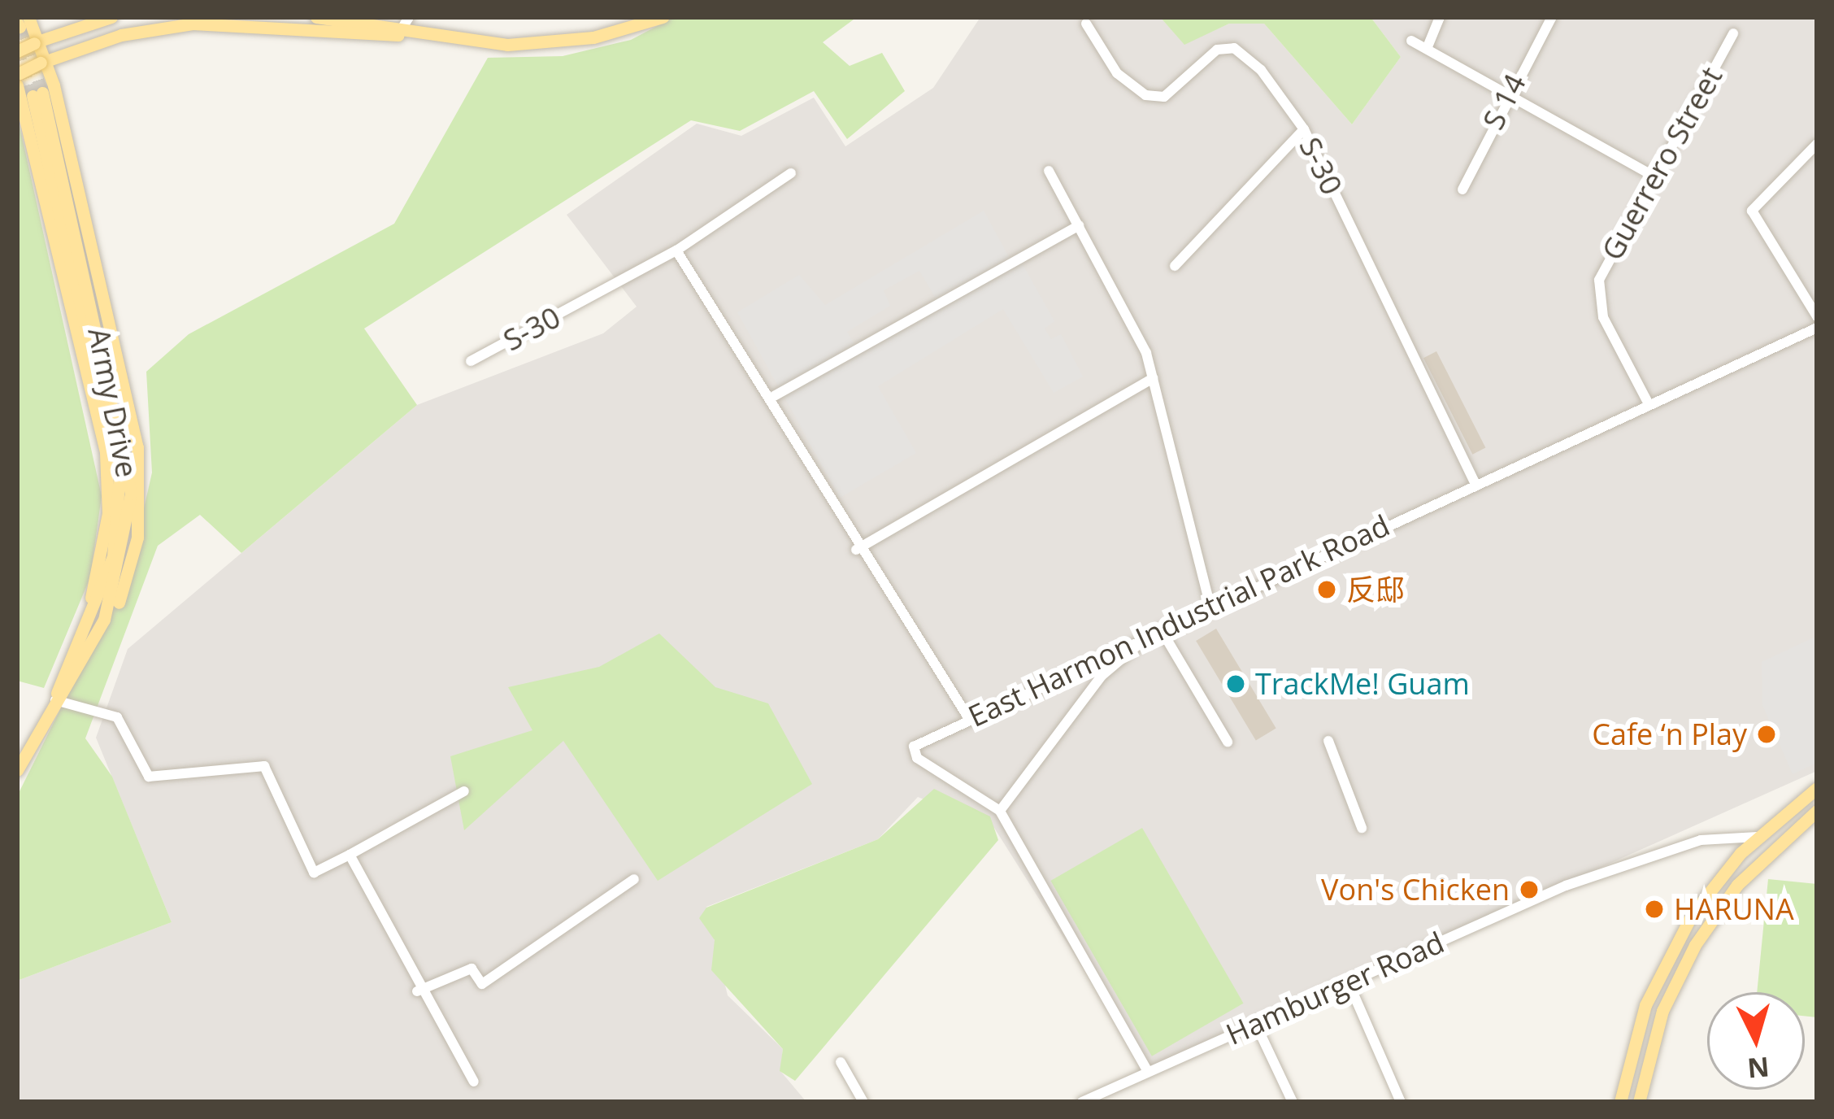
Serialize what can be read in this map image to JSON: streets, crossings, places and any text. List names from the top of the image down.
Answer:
{
  "streets": {
    "main road": ["Army Drive"],
    "street": [
      "S 14",
      "Guerrero Street",
      "S-30",
      "East Harmon Industrial Park Road",
      "Hamburger Road"
    ]
  },
  "crossings": [
    ["Guerrero Street", "East Harmon Industrial Park Road"],
    ["S-30", "East Harmon Industrial Park Road"],
    ["East Harmon Industrial Park Road", "Hamburger Road"]
  ],
  "places": [
    "反邸",
    "TrackMe! Guam",
    "Cafe ‘n Play",
    "Von's Chicken",
    "HARUNA"
  ],
  "north": "bottom"
}
